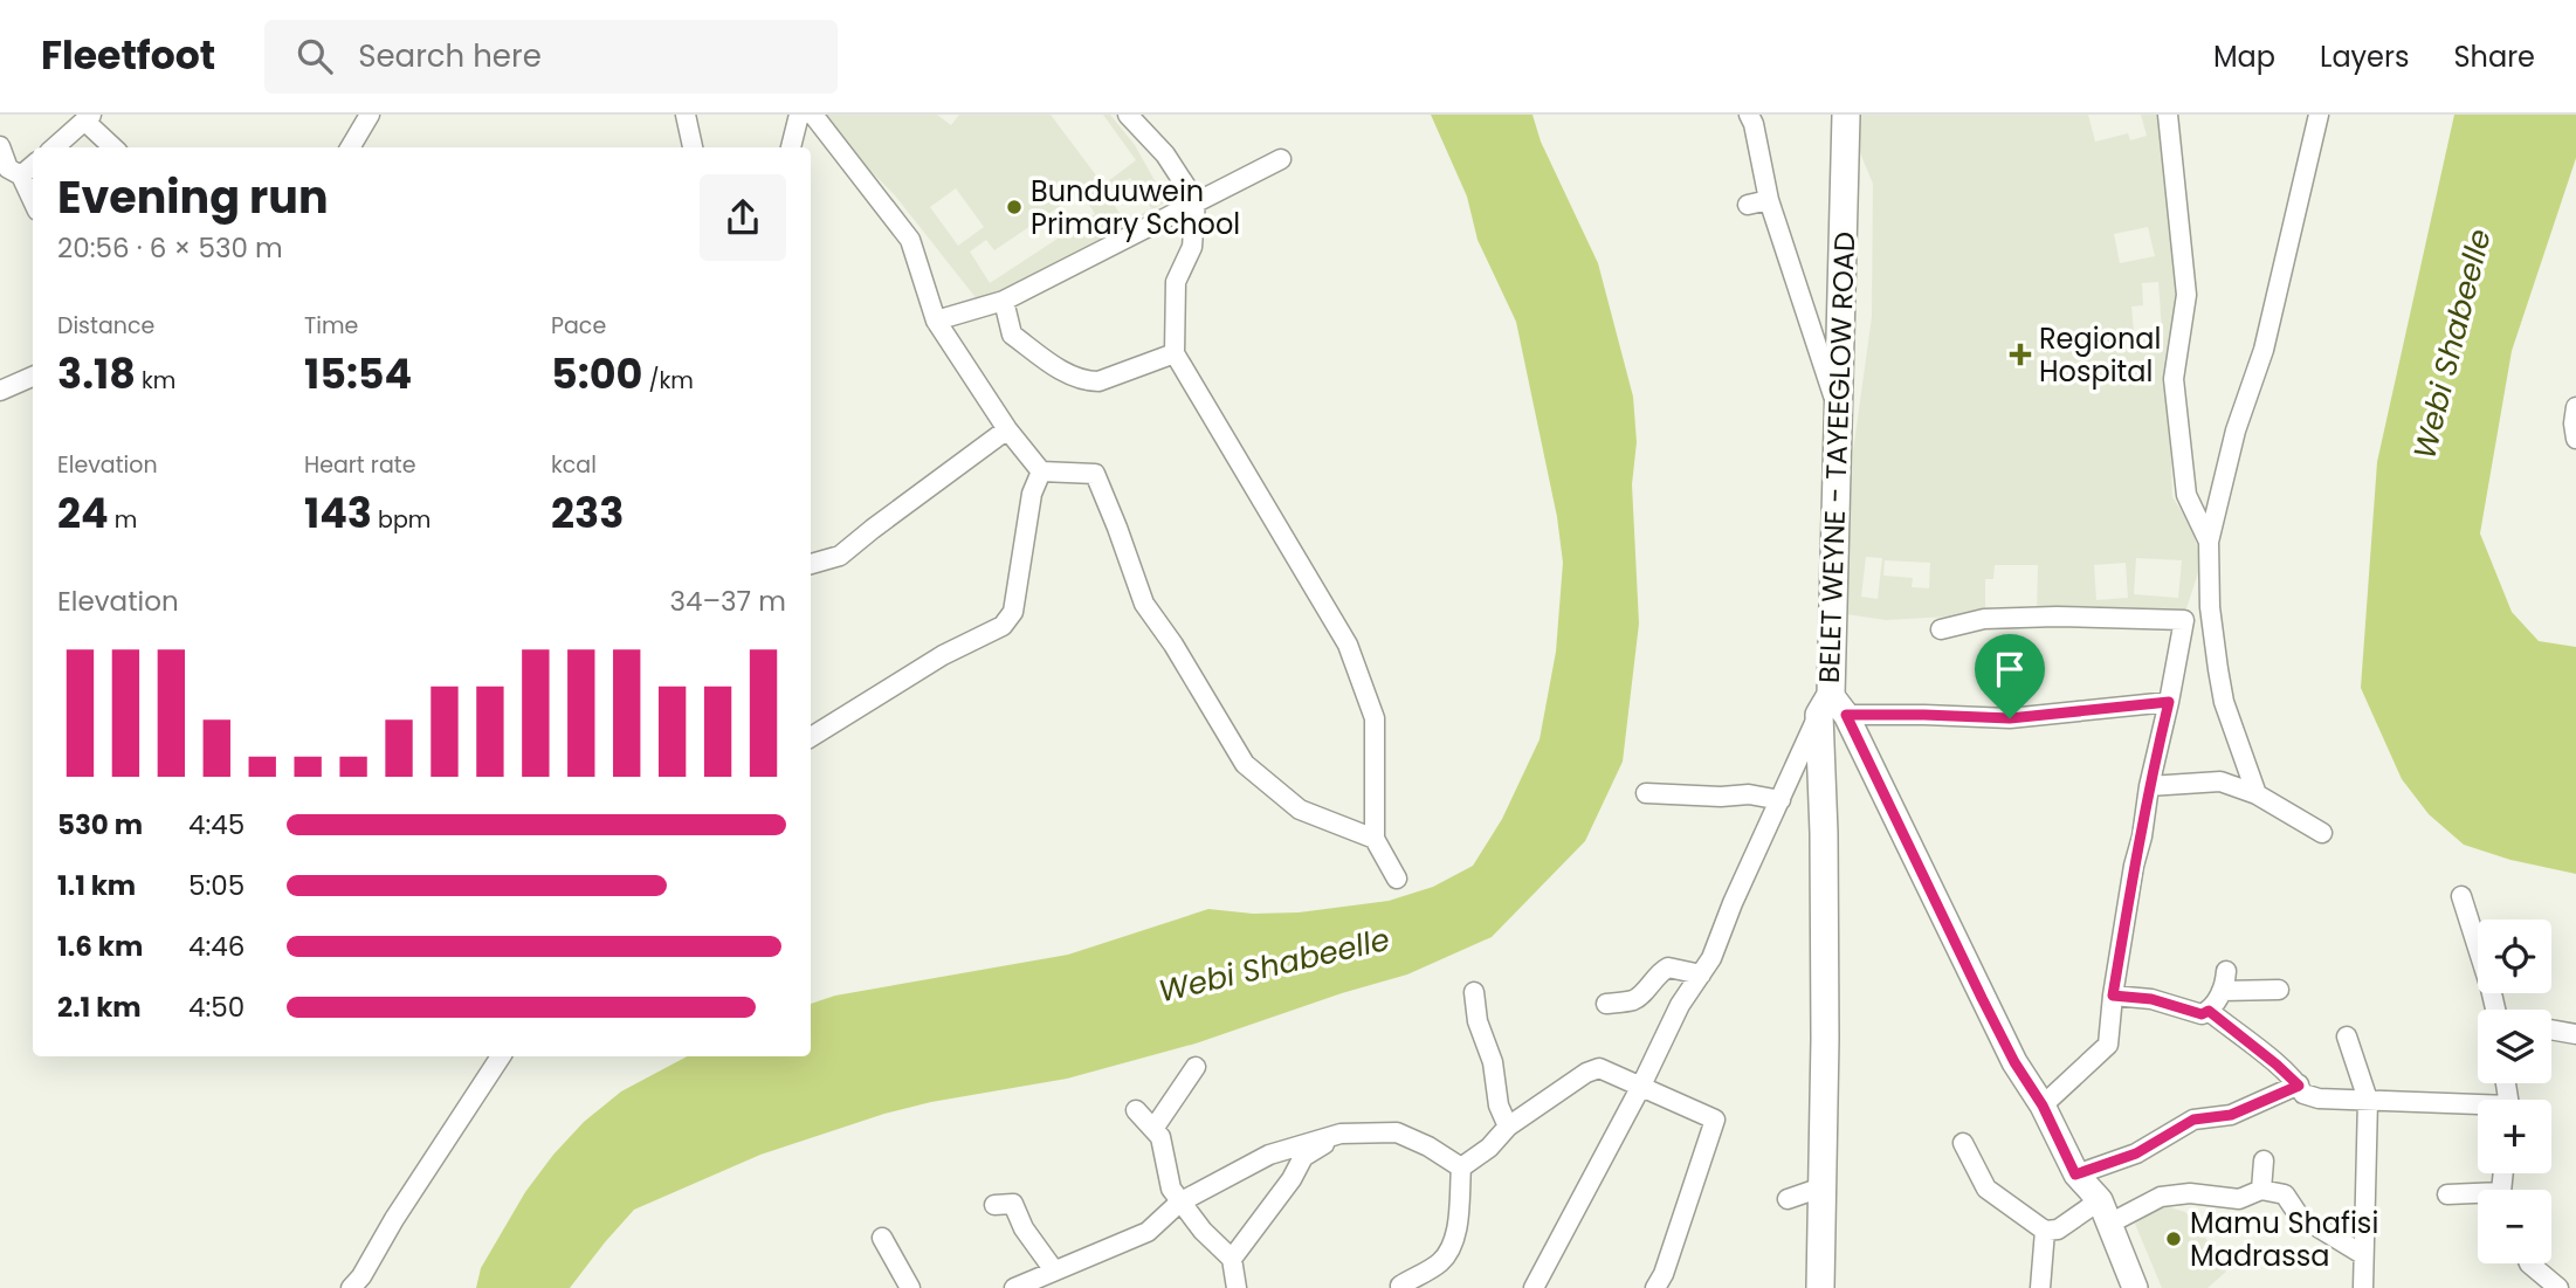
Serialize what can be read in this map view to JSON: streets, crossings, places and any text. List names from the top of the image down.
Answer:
{
  "streets": {
    "main road": ["BELET WEYNE - TAYEEGLOW ROAD"]
  },
  "water": ["Webi Shabeelle"],
  "places": {
    "other": ["Bunduuwein Primary School", "Mamu Shafisi Madrassa"],
    "health": ["Regional Hospital"]
  },
  "page": {
    "header": "Fleetfoot",
    "search": "Search here",
    "nav": ["Map", "Layers", "Share"],
    "heading": ["Evening run", "20:56 · 6 × 530 m"],
    "stats": [
      ["Distance", "3.18 km"],
      ["Time", "15:54"],
      ["Pace", "5:00 /km"],
      ["Elevation", "24 m"],
      ["Heart rate", "143 bpm"],
      ["kcal", "233"]
    ],
    "chart": ["Elevation", "34–37 m"],
    "list": [
      {
        "name": "530 m",
        "note": "4:45"
      },
      {
        "name": "1.1 km",
        "note": "5:05"
      },
      {
        "name": "1.6 km",
        "note": "4:46"
      },
      {
        "name": "2.1 km",
        "note": "4:50"
      }
    ],
    "map_buttons": ["+", "−"]
  }
}
